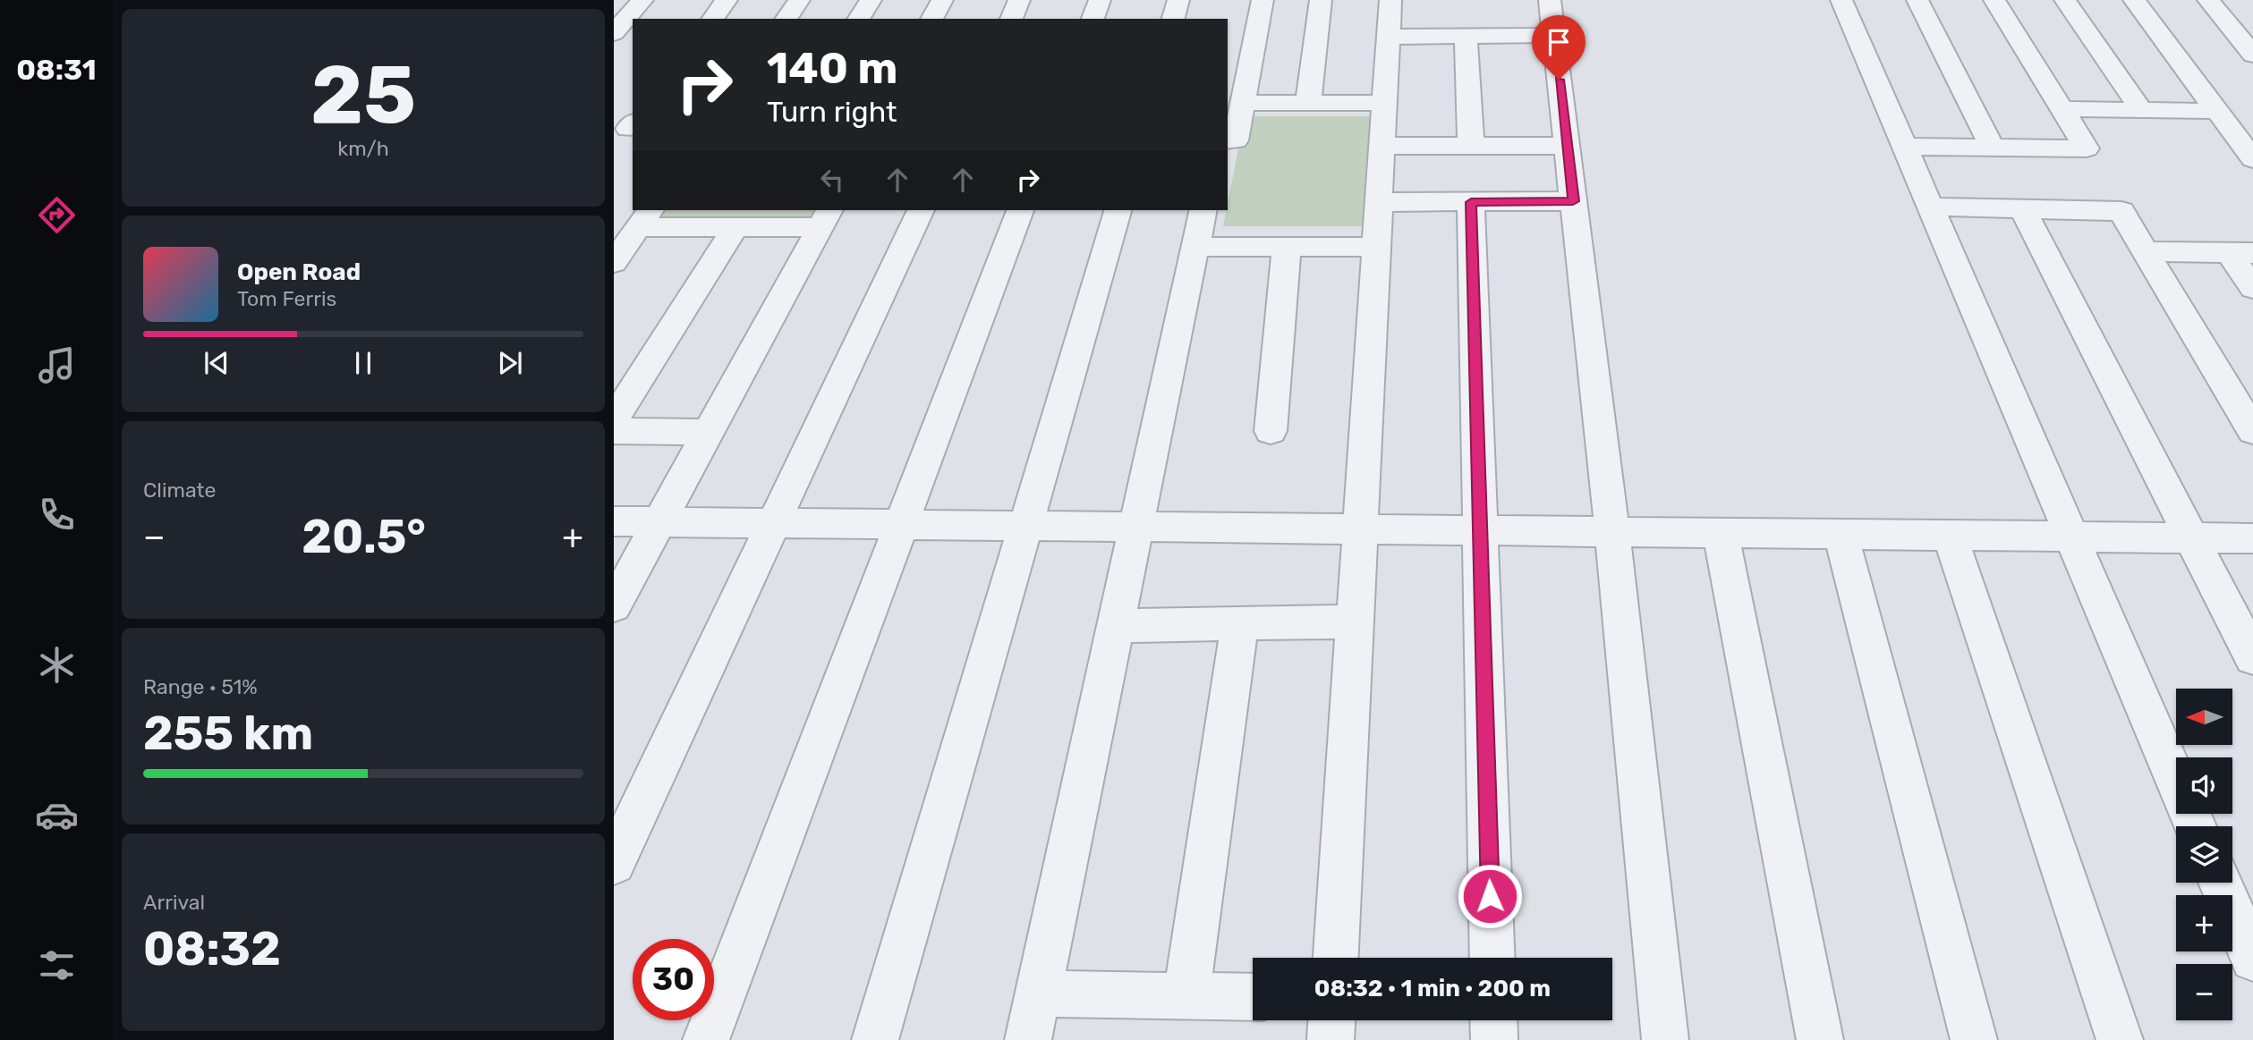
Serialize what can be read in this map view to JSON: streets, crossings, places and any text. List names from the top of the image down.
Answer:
{
  "north": "left",
  "page": {
    "tabs": "08:31",
    "tile": [
      ["25", "km/h"],
      "Climate",
      ["Range · 51%", "255 km"],
      ["Arrival", "08:32"]
    ],
    "turn": ["140 m", "Turn right"],
    "song": ["Open Road", "Tom Ferris"],
    "heat": ["−", "20.5°", "+"],
    "map_buttons": ["+", "−"],
    "limit": "30",
    "trip": "08:32 · 1 min · 200 m"
  }
}
